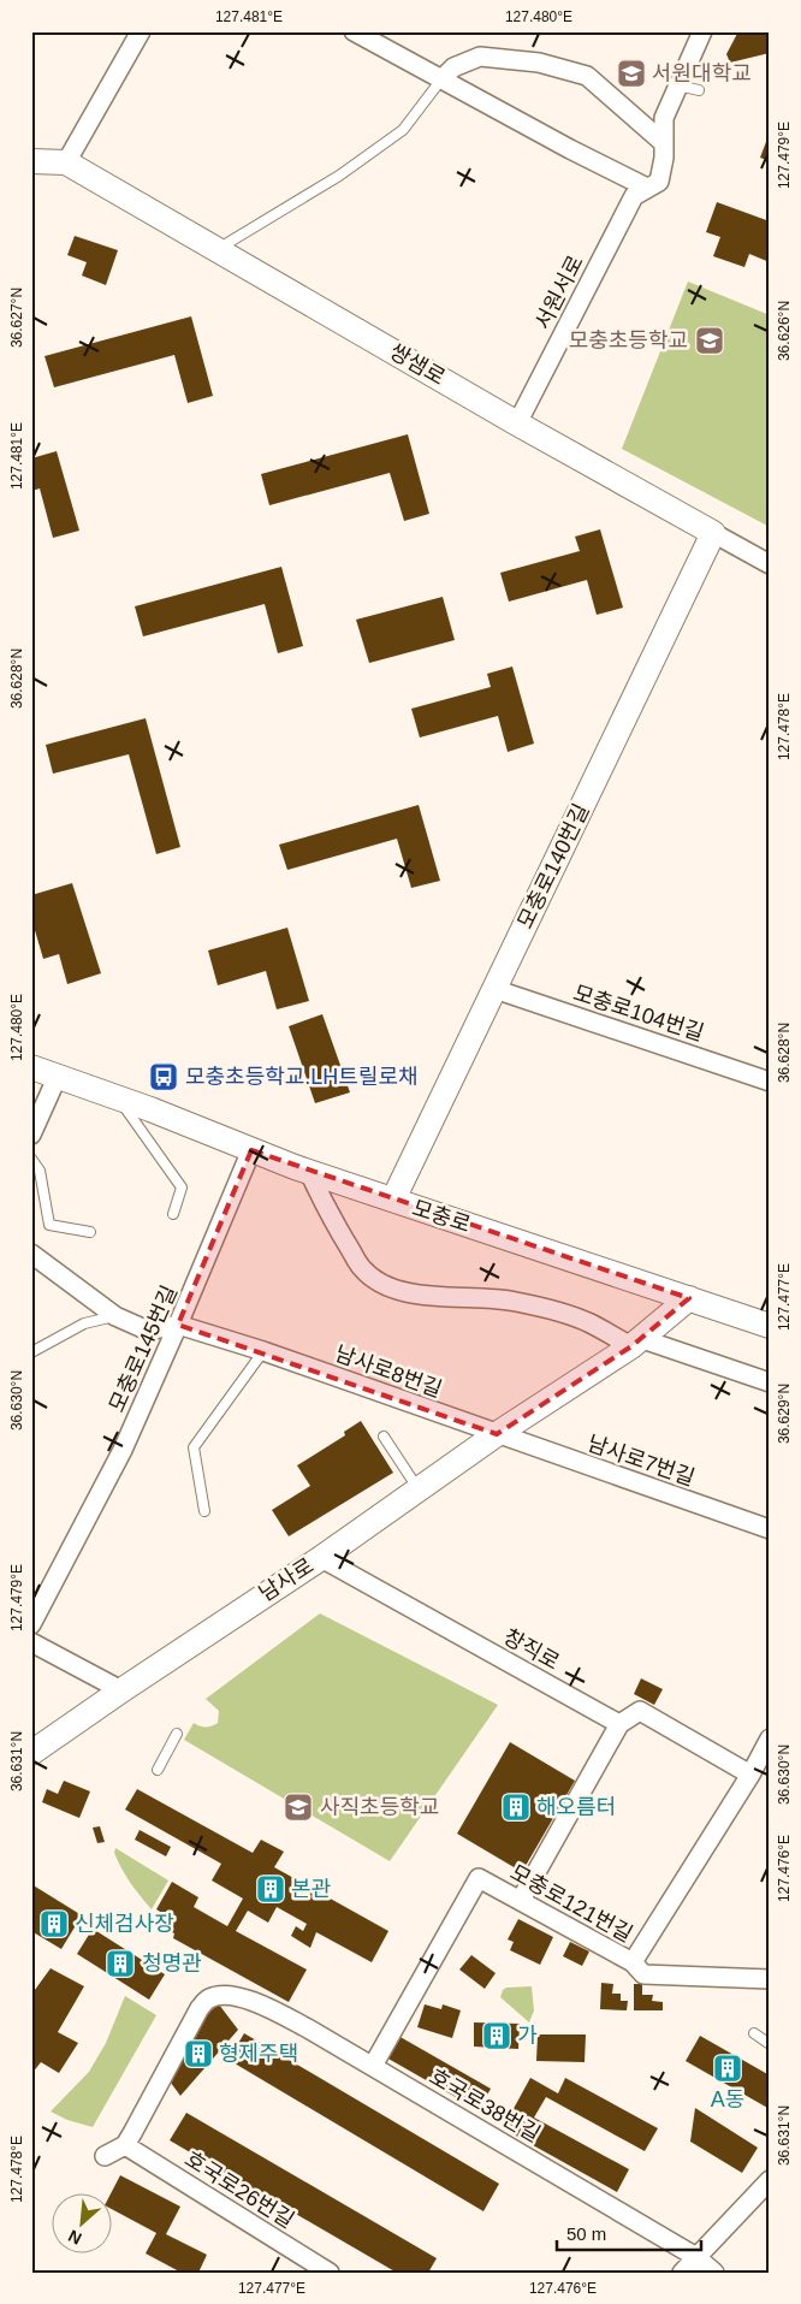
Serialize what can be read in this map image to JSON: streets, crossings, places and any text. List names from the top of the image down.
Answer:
{
  "streets": {
    "street": [
      "서원서로",
      "쌍샘로",
      "모충로140번길",
      "모충로104번길",
      "모충로",
      "모충로145번길",
      "남사로8번길",
      "남사로7번길",
      "남사로",
      "창직로",
      "모충로121번길",
      "호국로38번길",
      "호국로26번길"
    ]
  },
  "crossings": [
    ["서원서로", "쌍샘로"],
    ["쌍샘로", "모충로140번길"],
    ["모충로140번길", "모충로104번길"],
    ["모충로140번길", "모충로"],
    ["모충로", "모충로145번길"],
    ["모충로", "남사로"],
    ["모충로145번길", "남사로8번길"],
    ["남사로8번길", "남사로7번길"],
    ["남사로8번길", "남사로"],
    ["남사로7번길", "남사로"],
    ["남사로", "창직로"],
    ["모충로121번길", "호국로38번길"],
    ["호국로38번길", "호국로26번길"]
  ],
  "places": {
    "school or university": ["서원대학교", "모충초등학교", "사직초등학교"],
    "bus stop": ["모충초등학교.LH트릴로채"],
    "building": [
      "해오름터",
      "본관",
      "신체검사장",
      "청명관",
      "가",
      "형제주택",
      "A동"
    ]
  },
  "scale_bar": "50 m",
  "north": "bottom left",
  "coordinates": [
    "127.481°E",
    "127.480°E",
    "127.479°E",
    "36.627°N",
    "36.626°N",
    "36.628°N",
    "127.478°E",
    "127.477°E",
    "36.630°N",
    "36.629°N",
    "36.631°N",
    "127.476°E"
  ]
}
